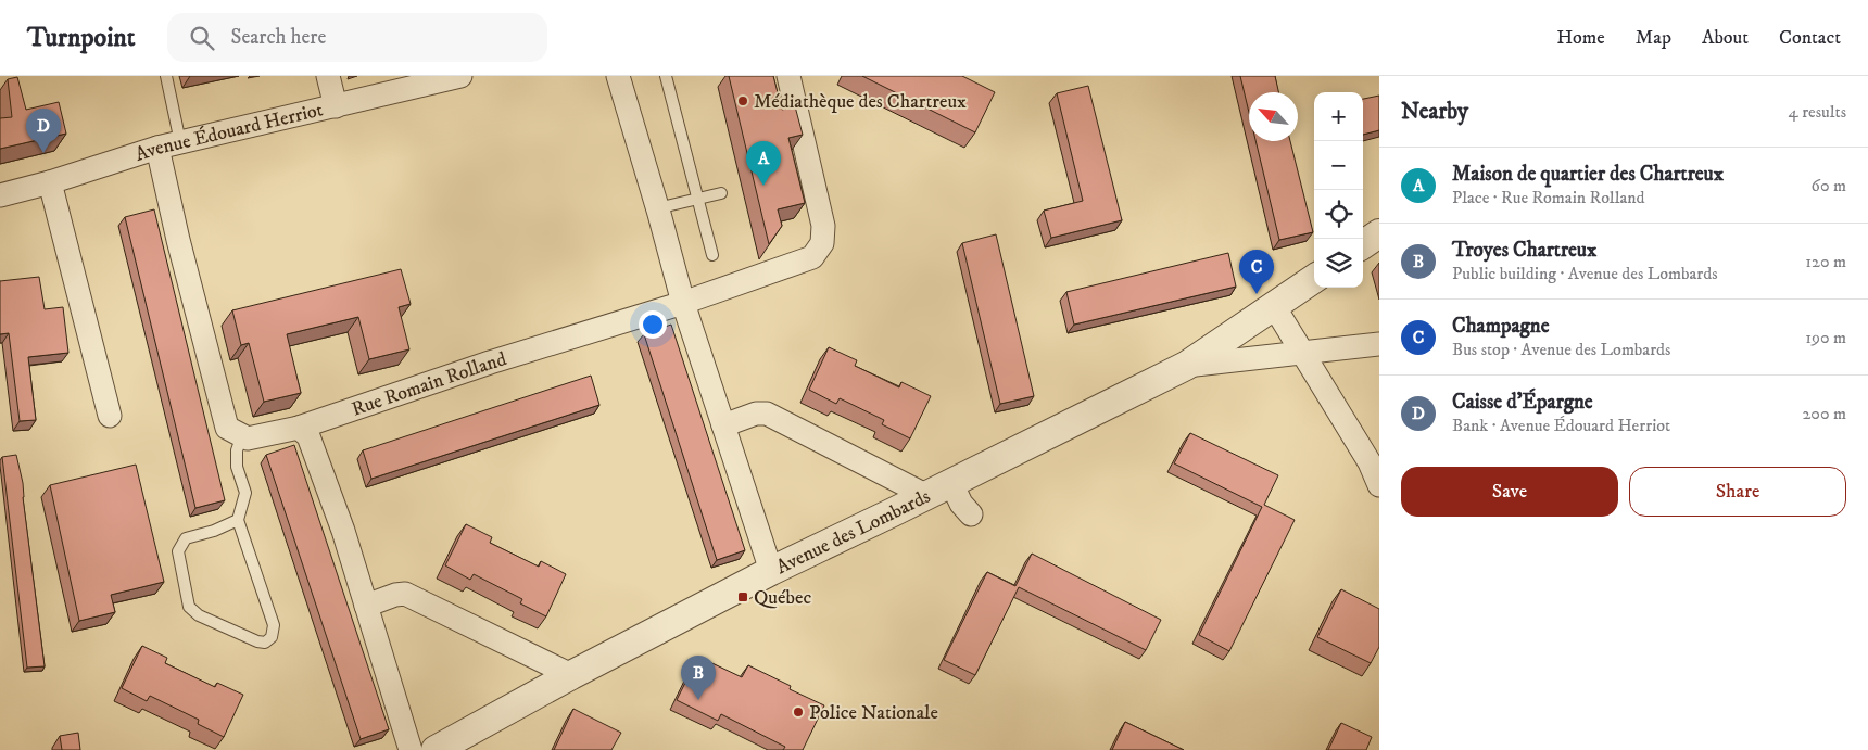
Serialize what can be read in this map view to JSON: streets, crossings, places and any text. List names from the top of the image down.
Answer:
{
  "streets": {
    "street": ["Avenue Édouard Herriot", "Rue Romain Rolland", "Avenue des Lombards"]
  },
  "places": {
    "other": ["Médiathèque des Chartreux", "Police Nationale"],
    "transit": ["Québec"]
  },
  "north": "top left",
  "page": {
    "header": "Turnpoint",
    "search": "Search here",
    "nav": [
      "Home",
      "Map",
      "About",
      "Contact"
    ],
    "heading": ["Nearby", "4 results"],
    "map_buttons": ["+", "−"],
    "pins": [
      "D",
      "A",
      "C",
      "B"
    ],
    "list": [
      {
        "mark": "A",
        "name": "Maison de quartier des Chartreux",
        "note": "Place · Rue Romain Rolland",
        "value": "60 m"
      },
      {
        "mark": "B",
        "name": "Troyes Chartreux",
        "note": "Public building · Avenue des Lombards",
        "value": "120 m"
      },
      {
        "mark": "C",
        "name": "Champagne",
        "note": "Bus stop · Avenue des Lombards",
        "value": "190 m"
      },
      {
        "mark": "D",
        "name": "Caisse d'Épargne",
        "note": "Bank · Avenue Édouard Herriot",
        "value": "200 m"
      }
    ],
    "buttons": ["Save", "Share"]
  }
}
